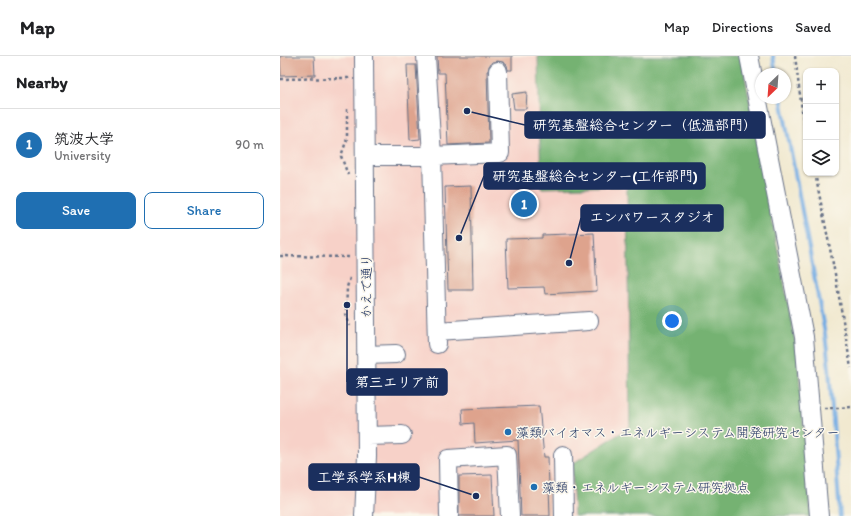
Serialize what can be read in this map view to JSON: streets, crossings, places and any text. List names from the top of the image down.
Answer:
{
  "streets": {
    "street": ["かえで通り"]
  },
  "places": [
    "研究基盤総合センター（低温部門）",
    "研究基盤総合センター(工作部門)",
    "エンパワースタジオ",
    "第三エリア前",
    "藻類バイオマス・エネルギーシステム開発研究センター",
    "藻類・エネルギーシステム研究拠点",
    "工学系学系H棟"
  ],
  "north": "bottom left",
  "page": {
    "header": "Map",
    "nav": ["Map", "Directions", "Saved"],
    "heading": "Nearby",
    "map_buttons": ["+", "−"],
    "list": [
      {
        "mark": "1",
        "name": "筑波大学",
        "note": "University",
        "value": "90 m"
      }
    ],
    "buttons": ["Save", "Share"],
    "pins": "1"
  }
}
